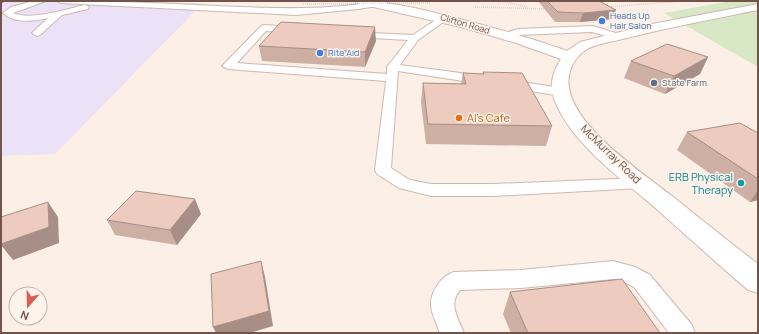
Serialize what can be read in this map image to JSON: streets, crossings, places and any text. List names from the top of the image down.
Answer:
{
  "streets": {
    "main road": ["Clifton Road", "McMurray Road"]
  },
  "crossings": [
    ["Clifton Road", "McMurray Road"]
  ],
  "places": [
    "Heads Up Hair Salon",
    "Rite Aid",
    "State Farm",
    "Al's Cafe",
    "ERB Physical Therapy"
  ],
  "north": "bottom"
}
